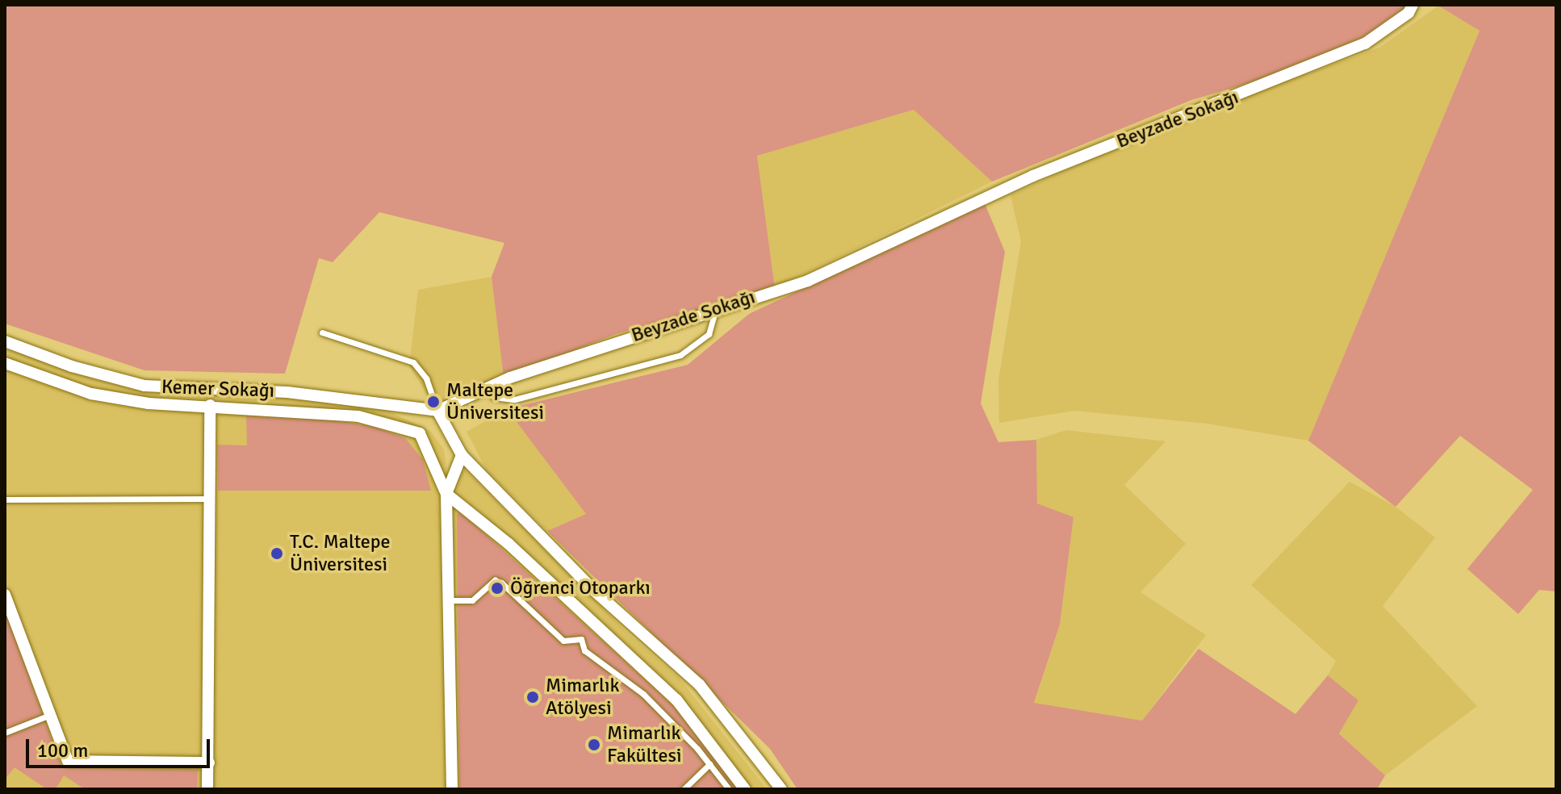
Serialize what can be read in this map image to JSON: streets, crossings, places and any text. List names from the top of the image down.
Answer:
{
  "streets": {
    "street": ["Beyzade Sokağı", "Kemer Sokağı"]
  },
  "crossings": [
    ["Beyzade Sokağı", "Kemer Sokağı"]
  ],
  "places": [
    "Maltepe Üniversitesi",
    "T.C. Maltepe Üniversitesi",
    "Öğrenci Otoparkı",
    "Mimarlık Atölyesi",
    "Mimarlık Fakültesi"
  ],
  "scale_bar": "100 m"
}
